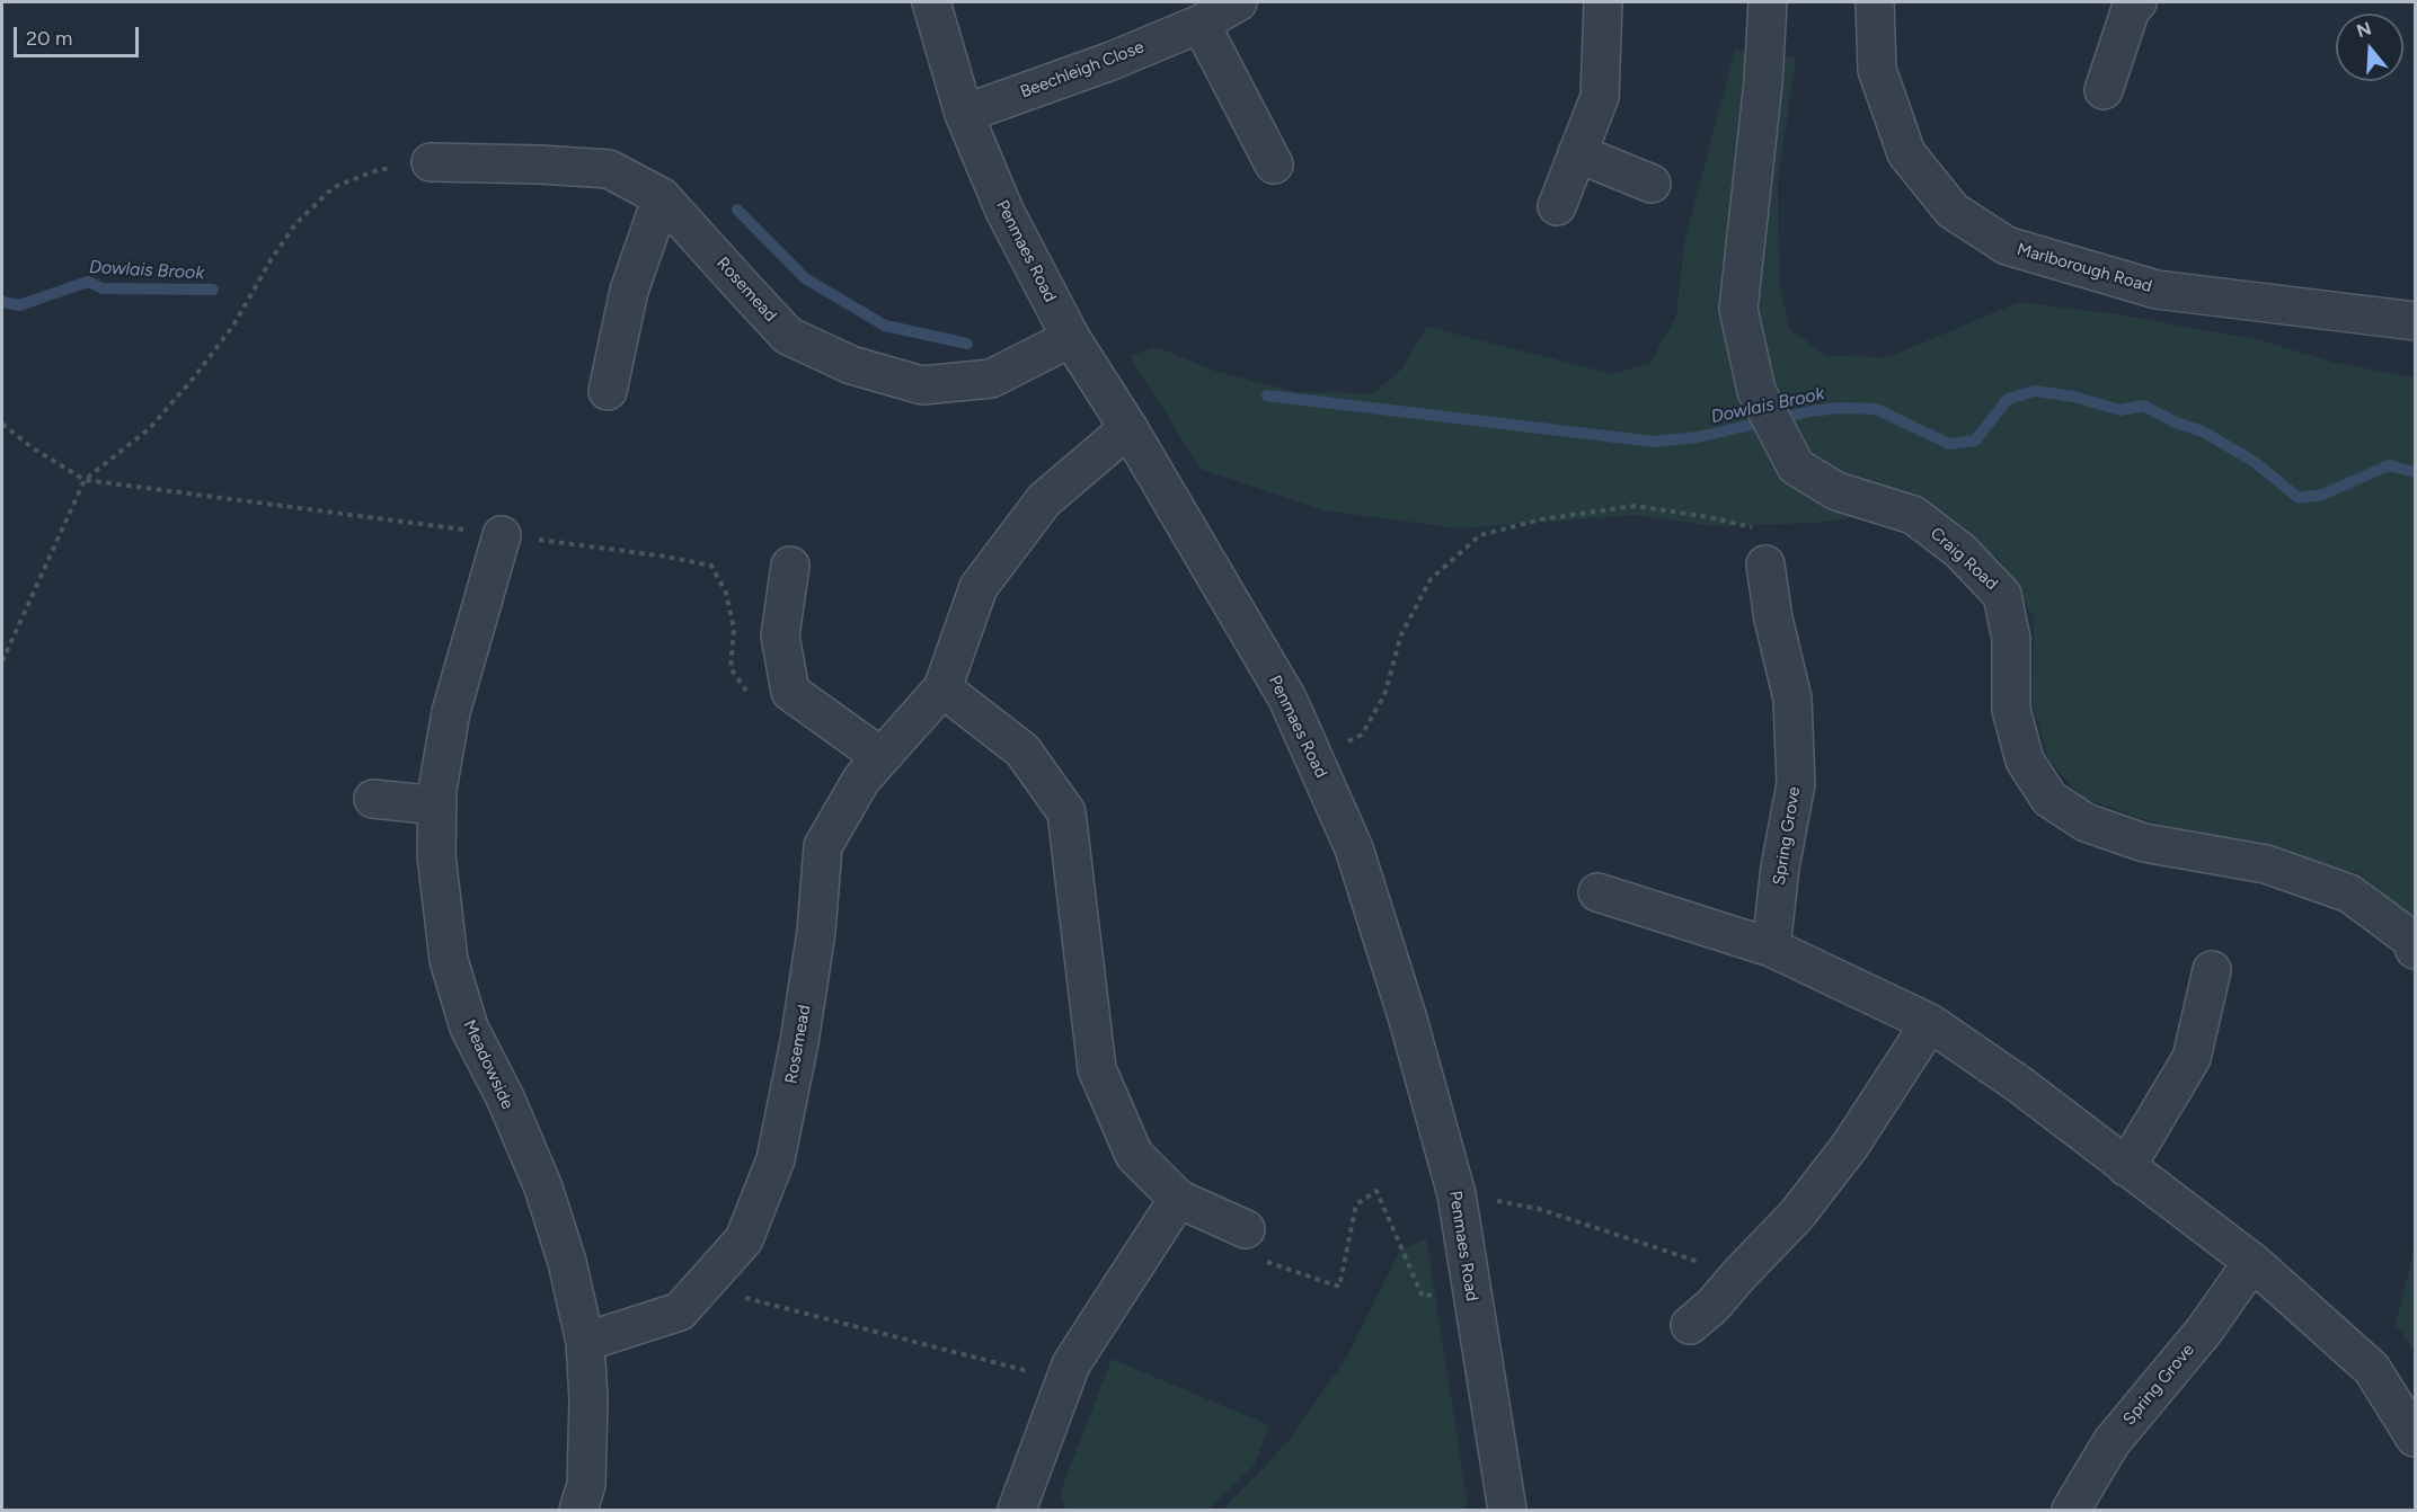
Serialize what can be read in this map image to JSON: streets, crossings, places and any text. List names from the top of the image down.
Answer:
{
  "streets": {
    "street": [
      "Beechleigh Close",
      "Penmaes Road",
      "Marlborough Road",
      "Rosemead",
      "Craig Road",
      "Spring Grove",
      "Meadowside"
    ]
  },
  "crossings": [
    ["Beechleigh Close", "Penmaes Road"],
    ["Penmaes Road", "Rosemead"],
    ["Rosemead", "Meadowside"]
  ],
  "water": ["Dowlais Brook"],
  "scale_bar": "20 m",
  "north": "top"
}
